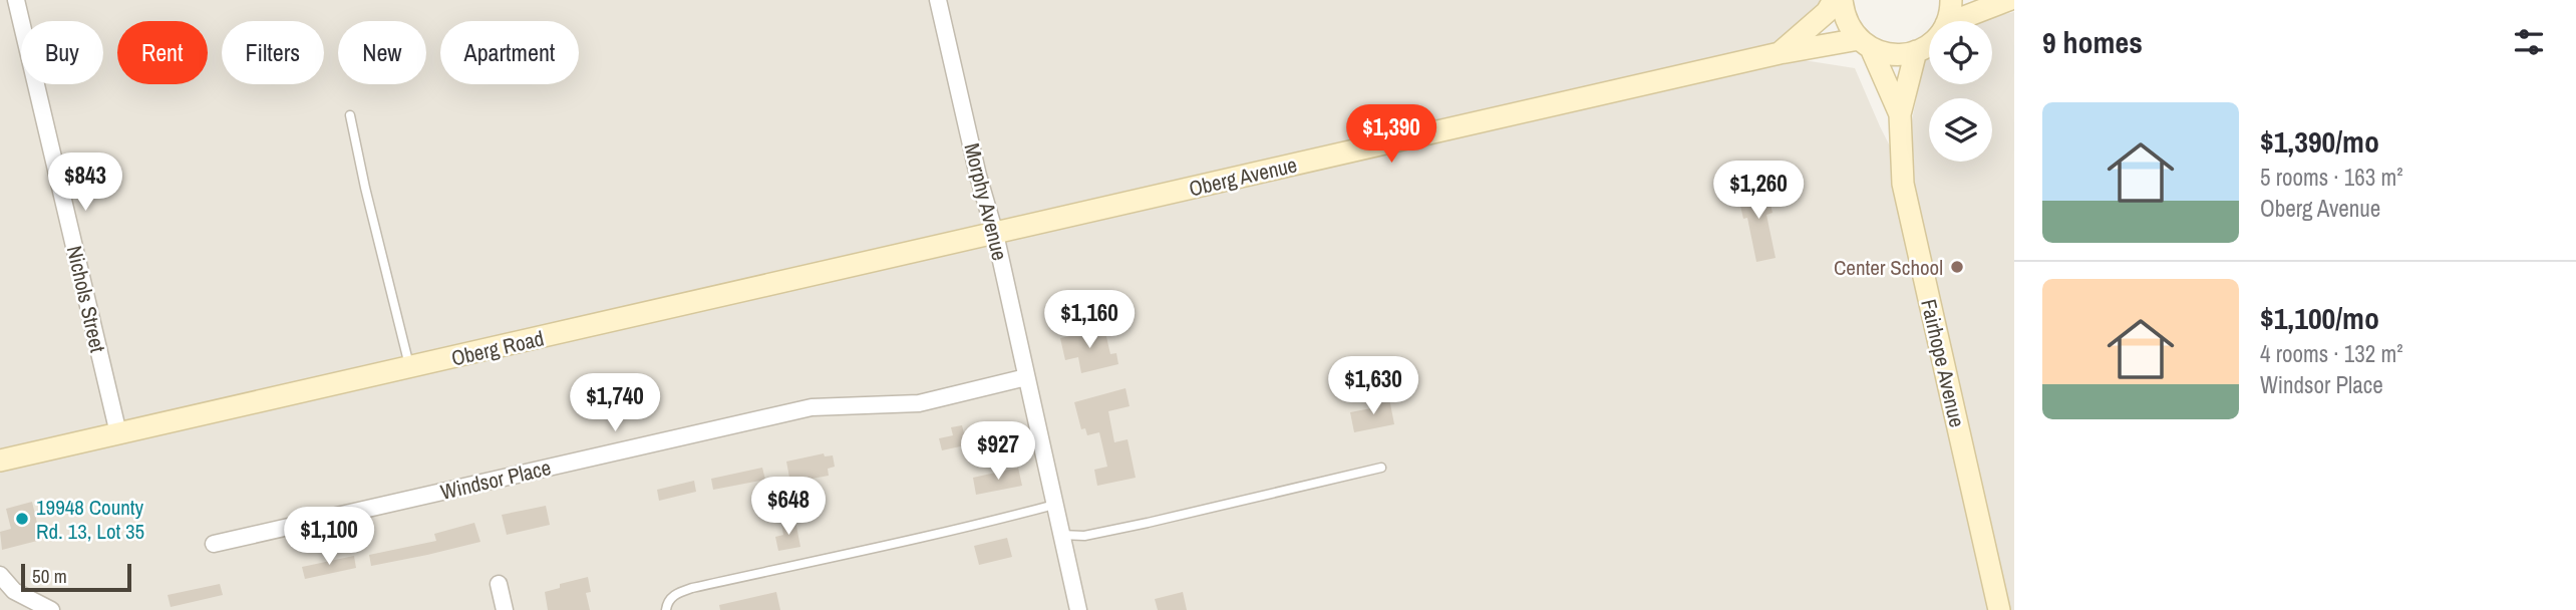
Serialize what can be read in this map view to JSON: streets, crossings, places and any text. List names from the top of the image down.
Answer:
{
  "streets": {
    "street": [
      "Oberg Avenue",
      "Morphy Avenue",
      "Nichols Street",
      "Oberg Road",
      "Fairhope Avenue",
      "Windsor Place"
    ]
  },
  "crossings": [
    ["Oberg Avenue", "Morphy Avenue"],
    ["Oberg Avenue", "Oberg Road"],
    ["Oberg Avenue", "Fairhope Avenue"],
    ["Morphy Avenue", "Oberg Road"],
    ["Morphy Avenue", "Windsor Place"],
    ["Nichols Street", "Oberg Road"]
  ],
  "places": ["Center School", "19948 County Rd. 13, Lot 35"],
  "scale_bar": "50 m",
  "page": {
    "heading": "9 homes",
    "chip": [
      "Buy",
      "Rent",
      "Filters",
      "New",
      "Apartment"
    ],
    "list": [
      {
        "name": "$1,390/mo",
        "note": "5 rooms · 163 m² · Oberg Avenue"
      },
      {
        "name": "$1,100/mo",
        "note": "4 rooms · 132 m² · Windsor Place"
      }
    ],
    "price": [
      "$1,390",
      "$843",
      "$1,260",
      "$1,160",
      "$1,630",
      "$1,740",
      "$927",
      "$648",
      "$1,100"
    ],
    "scale": "50 m"
  }
}
